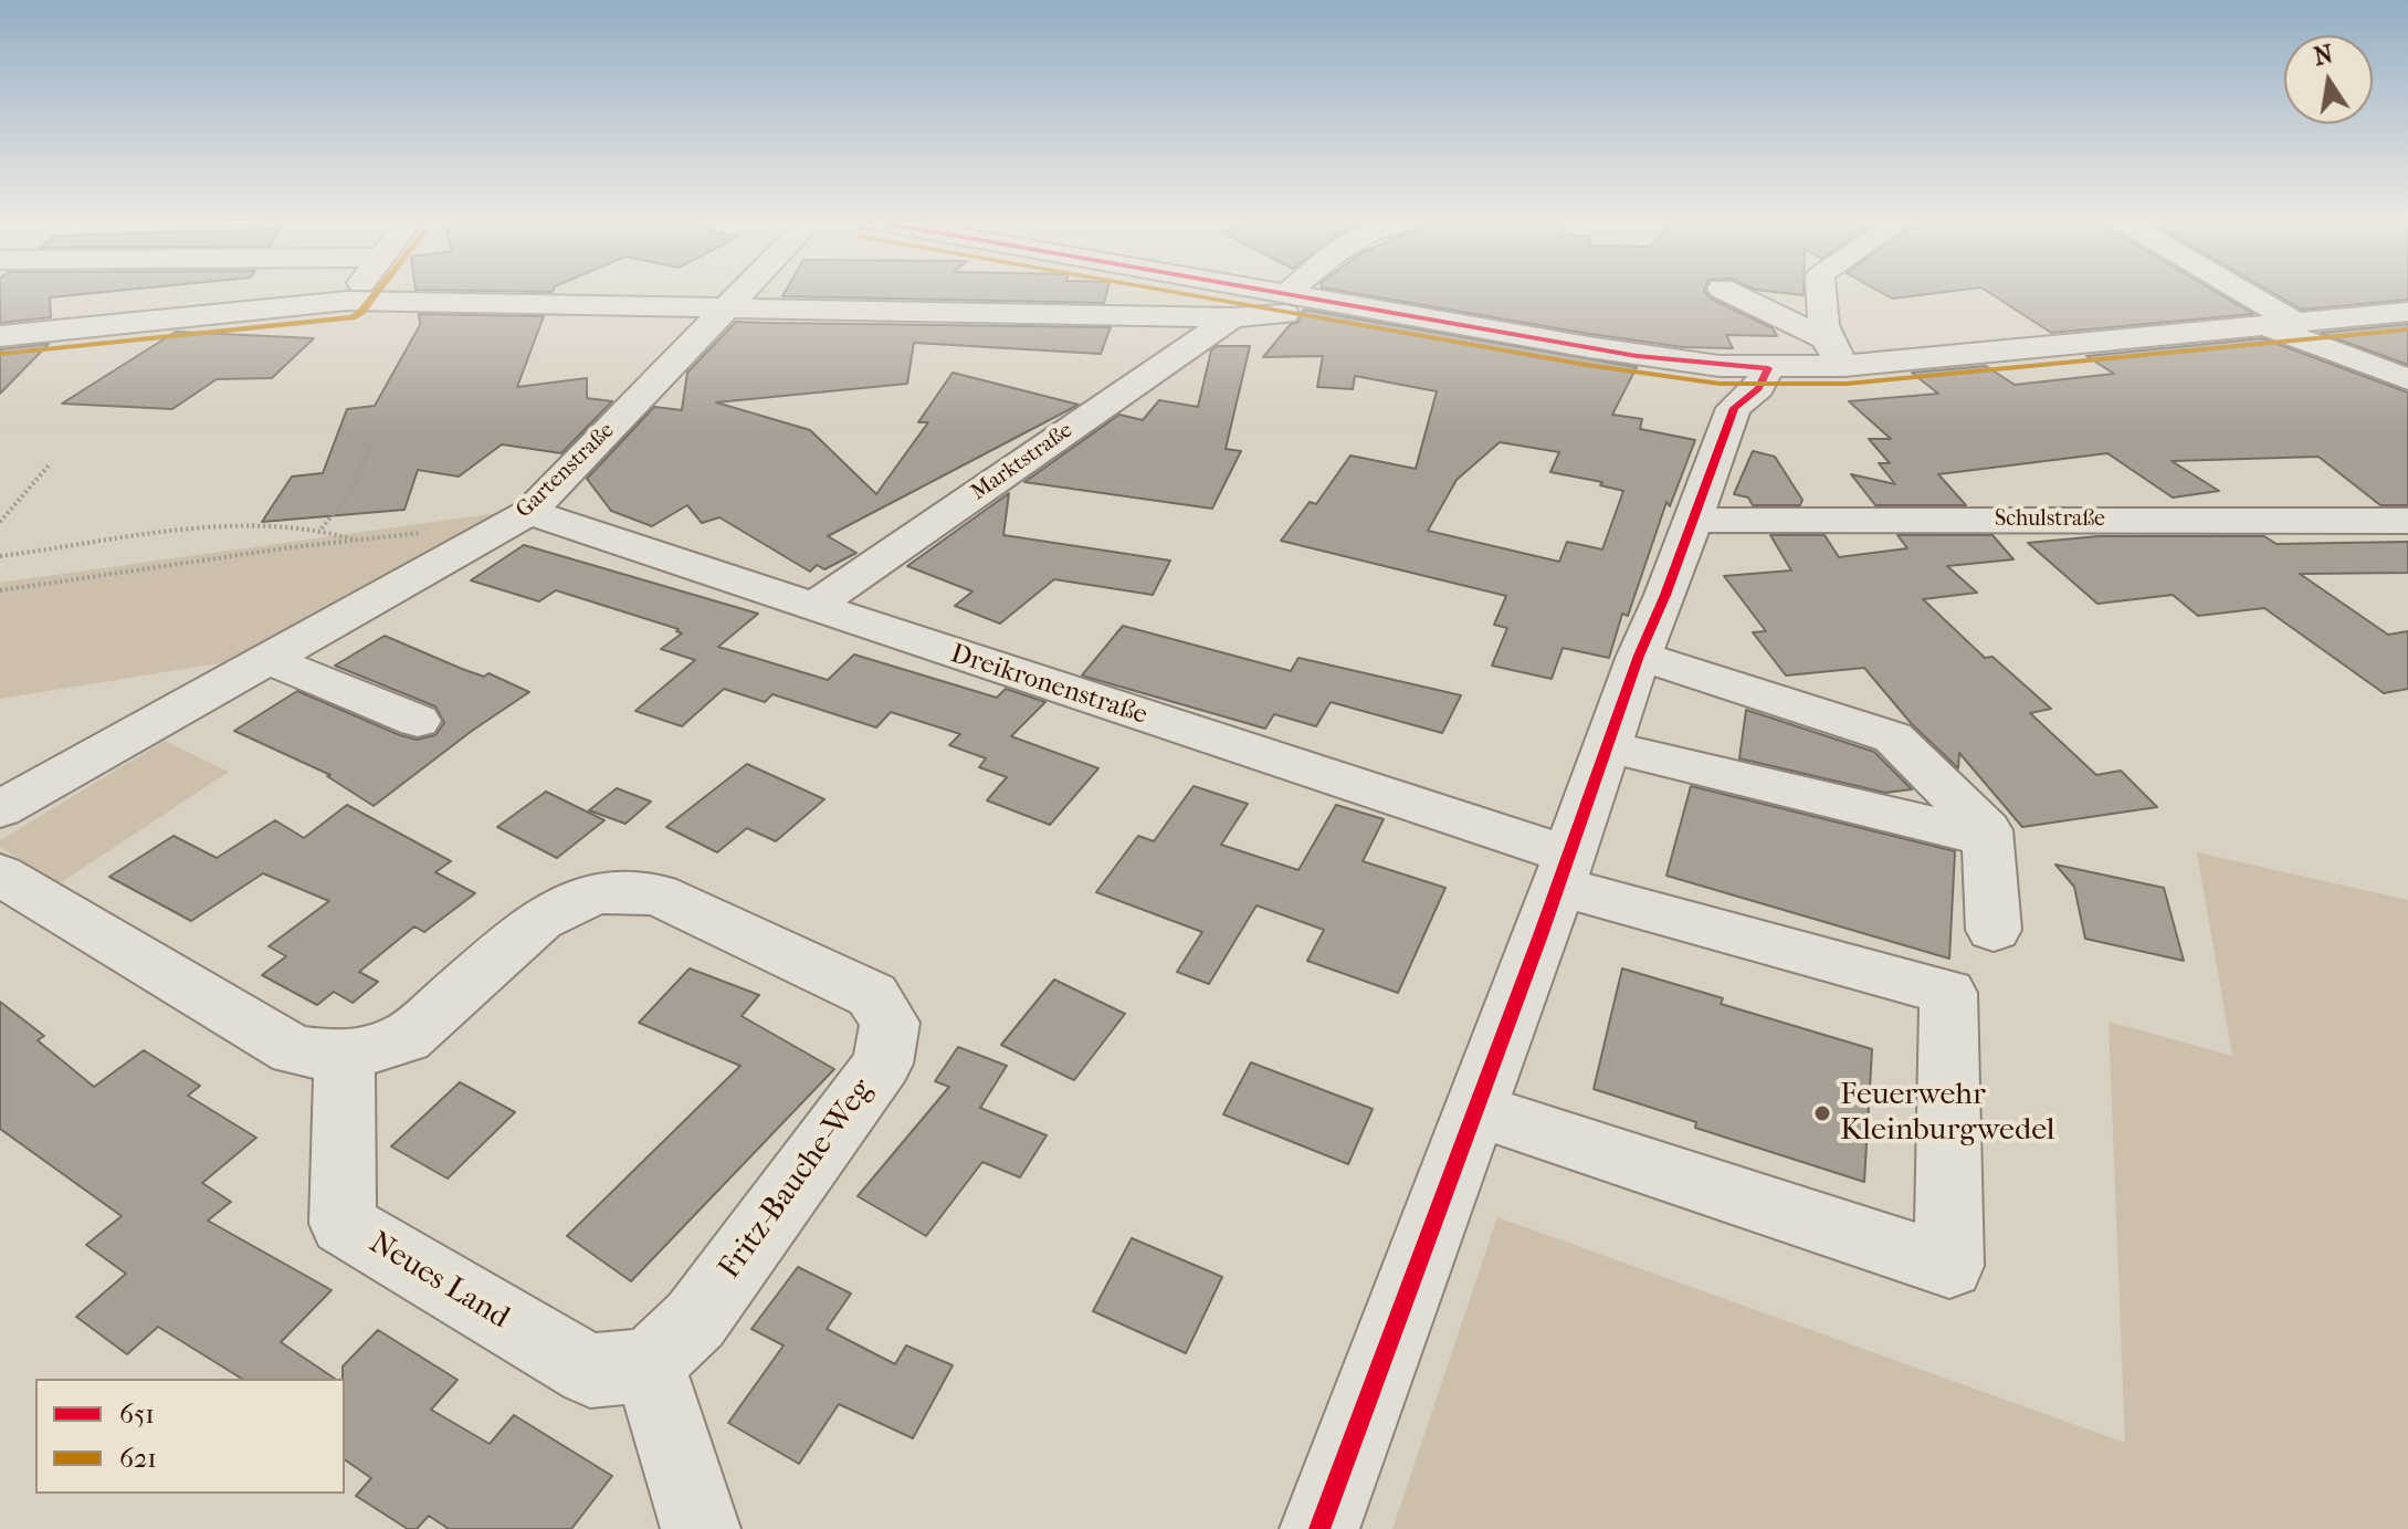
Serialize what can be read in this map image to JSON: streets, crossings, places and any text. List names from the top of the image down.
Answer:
{
  "streets": {
    "street": [
      "Marktstraße",
      "Gartenstraße",
      "Schulstraße",
      "Dreikronenstraße",
      "Fritz-Bauche-Weg",
      "Neues Land"
    ]
  },
  "crossings": [
    ["Marktstraße", "Dreikronenstraße"],
    ["Gartenstraße", "Dreikronenstraße"],
    ["Fritz-Bauche-Weg", "Neues Land"]
  ],
  "places": ["Feuerwehr Kleinburgwedel"],
  "lines": ["transit line 651", "transit line 621"],
  "legend": ["651", "621"],
  "north": "top"
}
